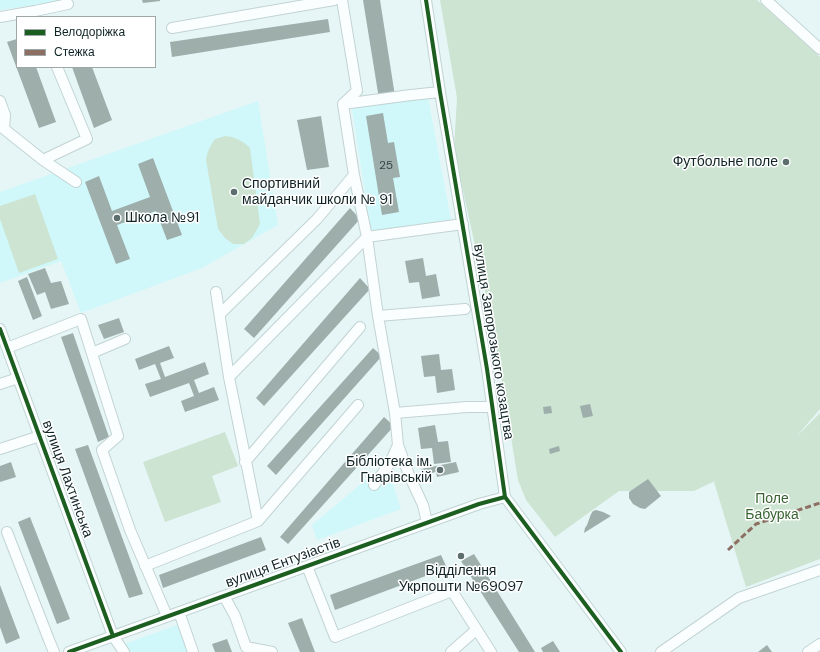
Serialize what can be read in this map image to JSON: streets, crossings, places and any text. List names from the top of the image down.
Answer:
{
  "streets": {
    "street": ["вулиця Запорозького козацтва", "вулиця Лахтинська", "вулиця Ентузіастів"]
  },
  "crossings": [
    ["вулиця Запорозького козацтва", "вулиця Ентузіастів"],
    ["вулиця Лахтинська", "вулиця Ентузіастів"]
  ],
  "parks": ["Поле Бабурка"],
  "places": [
    "Футбольне поле",
    "Спортивний майданчик школи № 91",
    "Школа №91",
    "Бібліотека ім. Гнарівській",
    "Відділення Укрпошти №69097"
  ],
  "house_numbers": ["25"],
  "legend": ["Велодоріжка", "Стежка"]
}
